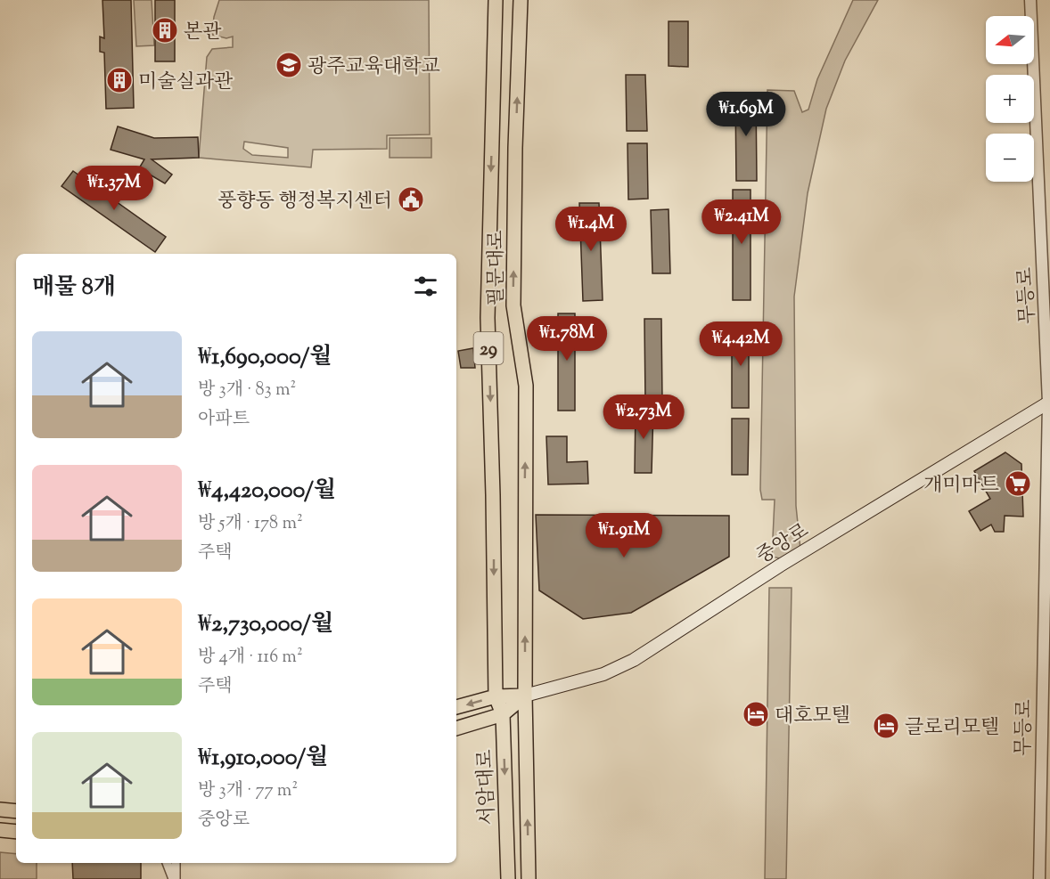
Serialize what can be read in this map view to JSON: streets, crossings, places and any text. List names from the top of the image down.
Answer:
{
  "streets": {
    "main road": [
      "필문대로",
      "29",
      "중앙로",
      "서암대로"
    ],
    "street": ["무등로"]
  },
  "crossings": [
    ["필문대로", "중앙로"],
    ["필문대로", "서암대로"],
    ["무등로", "중앙로"],
    ["중앙로", "서암대로"]
  ],
  "places": {
    "building": ["본관", "미술실과관"],
    "school or university": ["광주교육대학교"],
    "public building": ["풍향동 행정복지센터"],
    "supermarket": ["개미마트"],
    "hotel": ["대호모텔", "글로리모텔"]
  },
  "north": "left",
  "page": {
    "map_buttons": ["+", "−"],
    "price": [
      "₩1.69M",
      "₩1.37M",
      "₩2.41M",
      "₩1.4M",
      "₩1.78M",
      "₩4.42M",
      "₩2.73M",
      "₩1.91M"
    ],
    "heading": "매물 8개",
    "list": [
      {
        "name": "₩1,690,000/월",
        "note": "방 3개 · 83 m² · 아파트"
      },
      {
        "name": "₩4,420,000/월",
        "note": "방 5개 · 178 m² · 주택"
      },
      {
        "name": "₩2,730,000/월",
        "note": "방 4개 · 116 m² · 주택"
      },
      {
        "name": "₩1,910,000/월",
        "note": "방 3개 · 77 m² · 중앙로"
      }
    ]
  }
}
